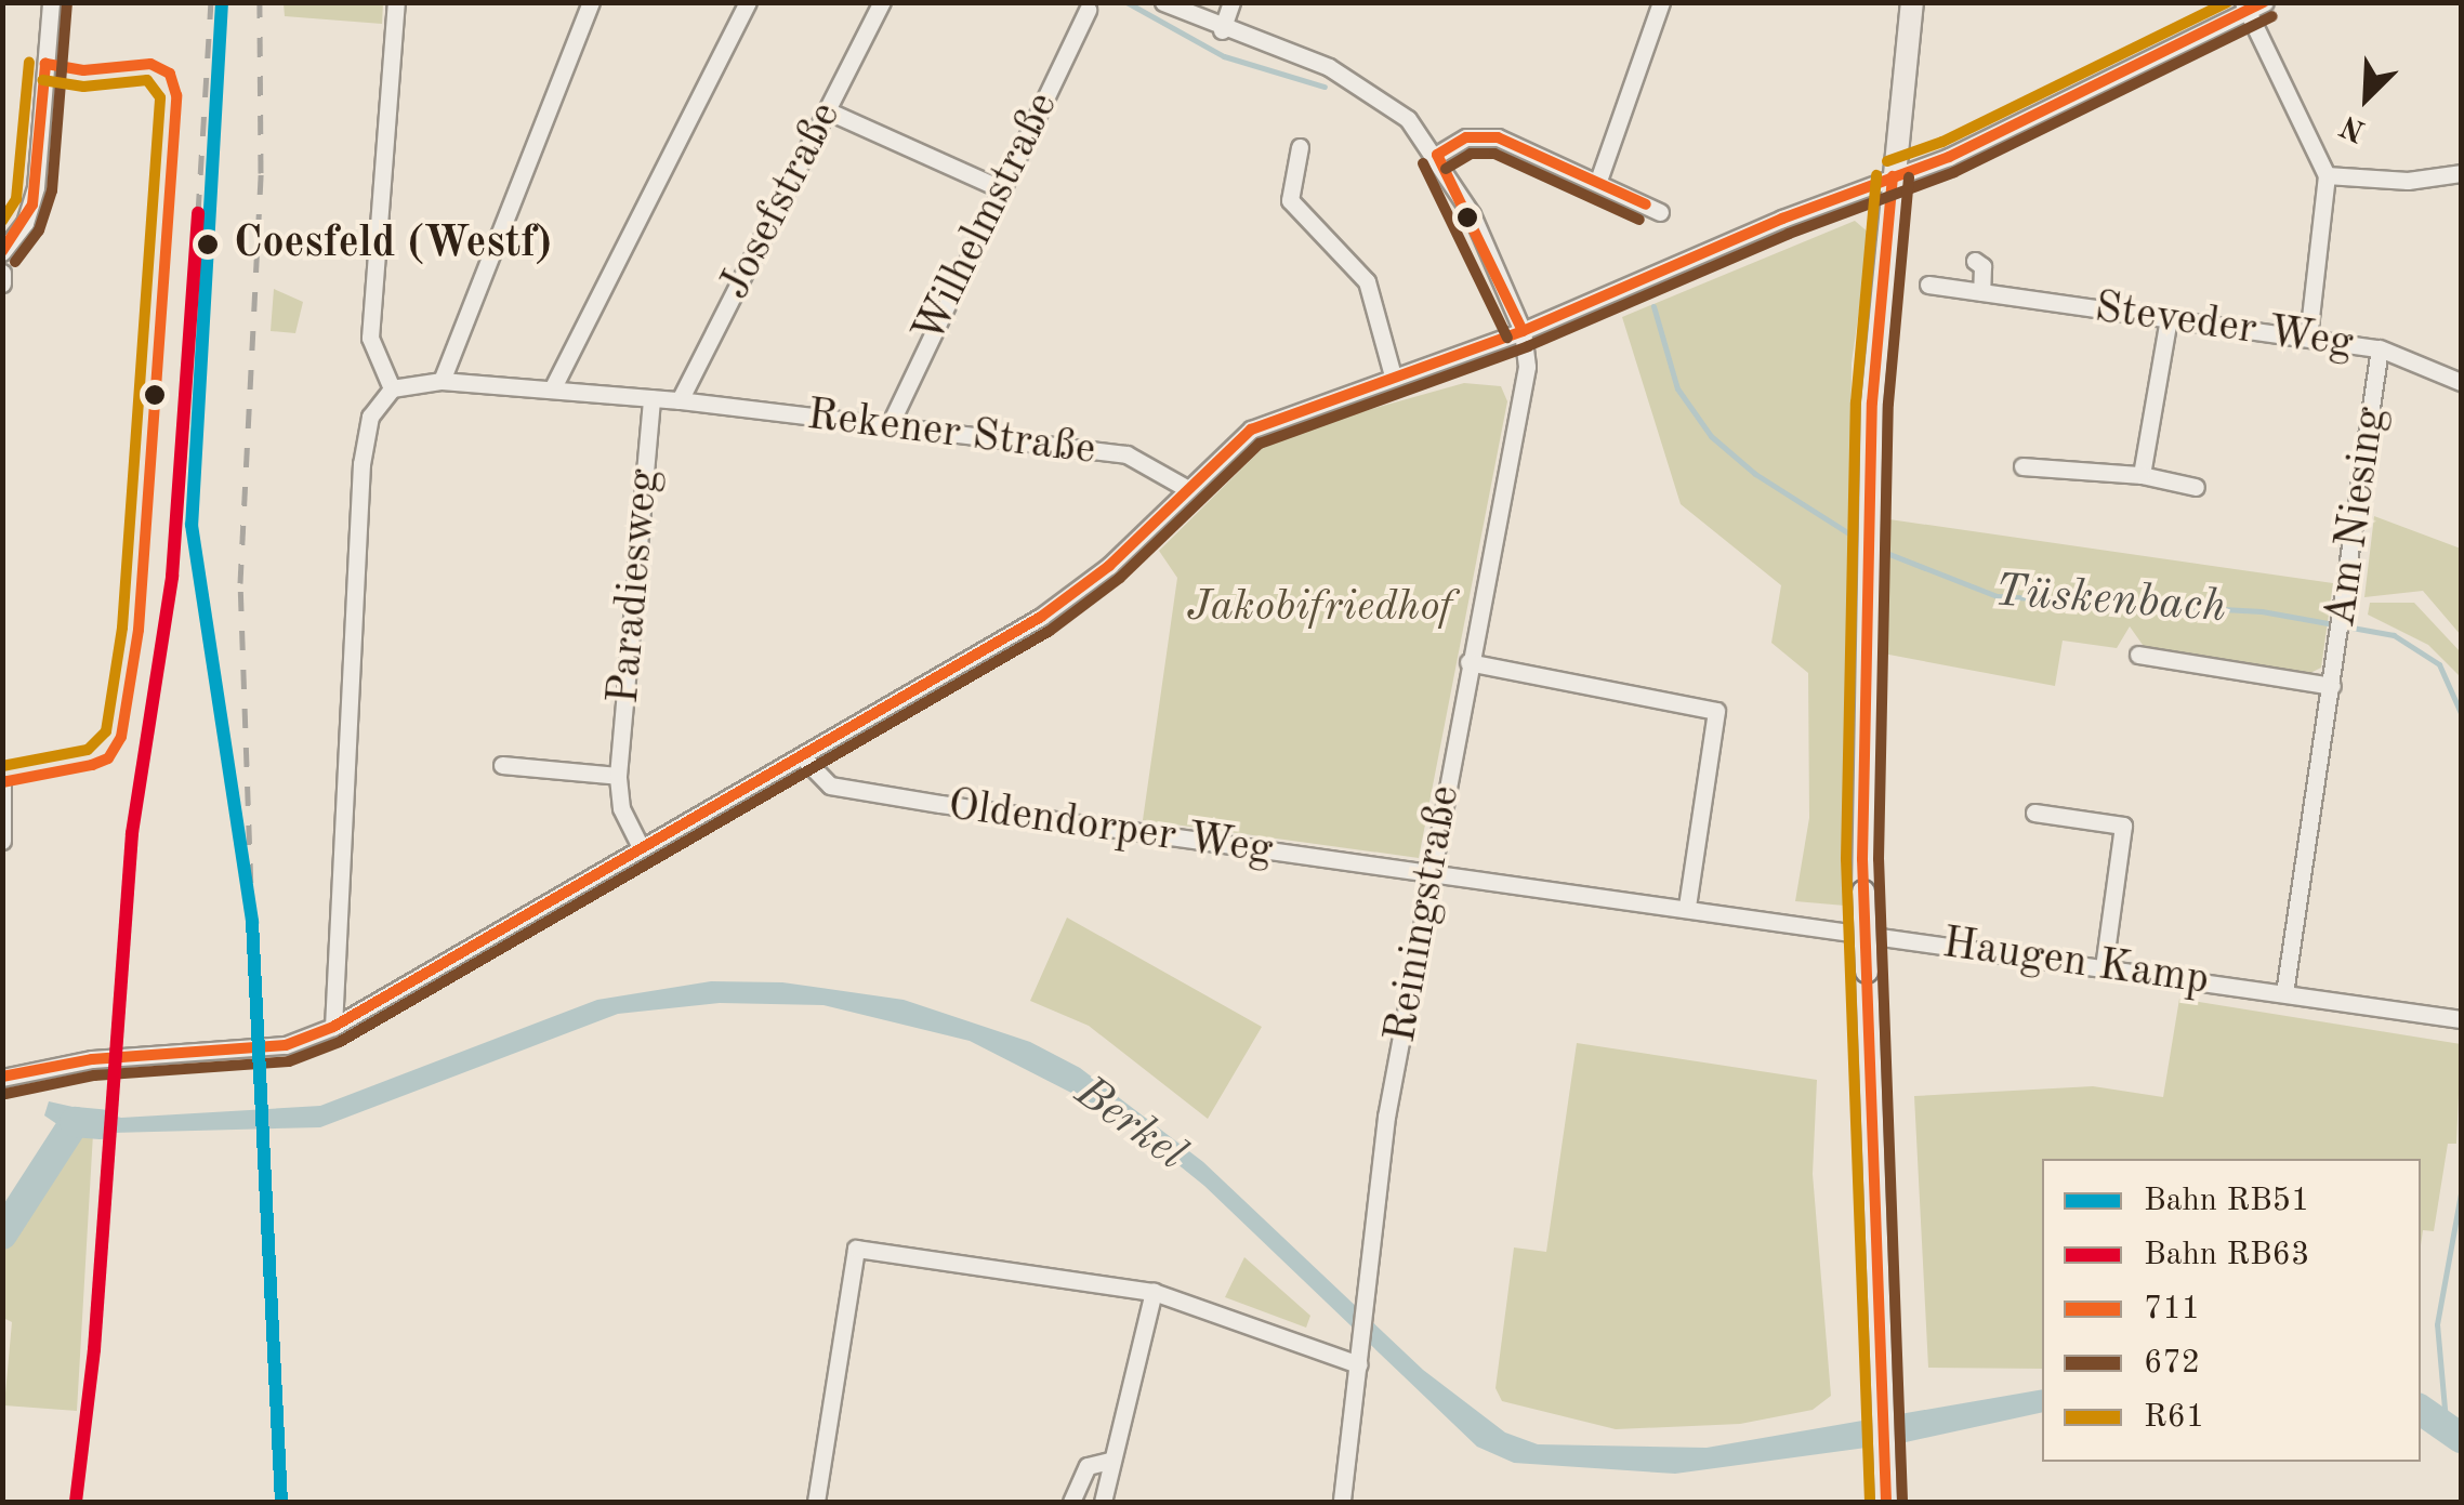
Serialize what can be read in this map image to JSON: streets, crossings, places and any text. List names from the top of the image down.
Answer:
{
  "streets": {
    "street": [
      "Josefstraße",
      "Wilhelmstraße",
      "Steveder Weg",
      "Rekener Straße",
      "Am Niesing",
      "Paradiesweg",
      "Oldendorper Weg",
      "Reiningstraße",
      "Haugen Kamp"
    ]
  },
  "crossings": [
    ["Josefstraße", "Rekener Straße"],
    ["Wilhelmstraße", "Rekener Straße"],
    ["Steveder Weg", "Am Niesing"],
    ["Rekener Straße", "Paradiesweg"],
    ["Am Niesing", "Haugen Kamp"],
    ["Oldendorper Weg", "Reiningstraße"],
    ["Oldendorper Weg", "Haugen Kamp"],
    ["Reiningstraße", "Haugen Kamp"]
  ],
  "water": ["Tüskenbach", "Berkel"],
  "parks": ["Jakobifriedhof"],
  "places": ["Coesfeld (Westf)"],
  "lines": [
    "rail line RB51",
    "transit line 711",
    "transit line R61",
    "transit line 672",
    "rail line RB63"
  ],
  "legend": [
    "Bahn RB51",
    "Bahn RB63",
    "711",
    "672",
    "R61"
  ],
  "north": "bottom left"
}
